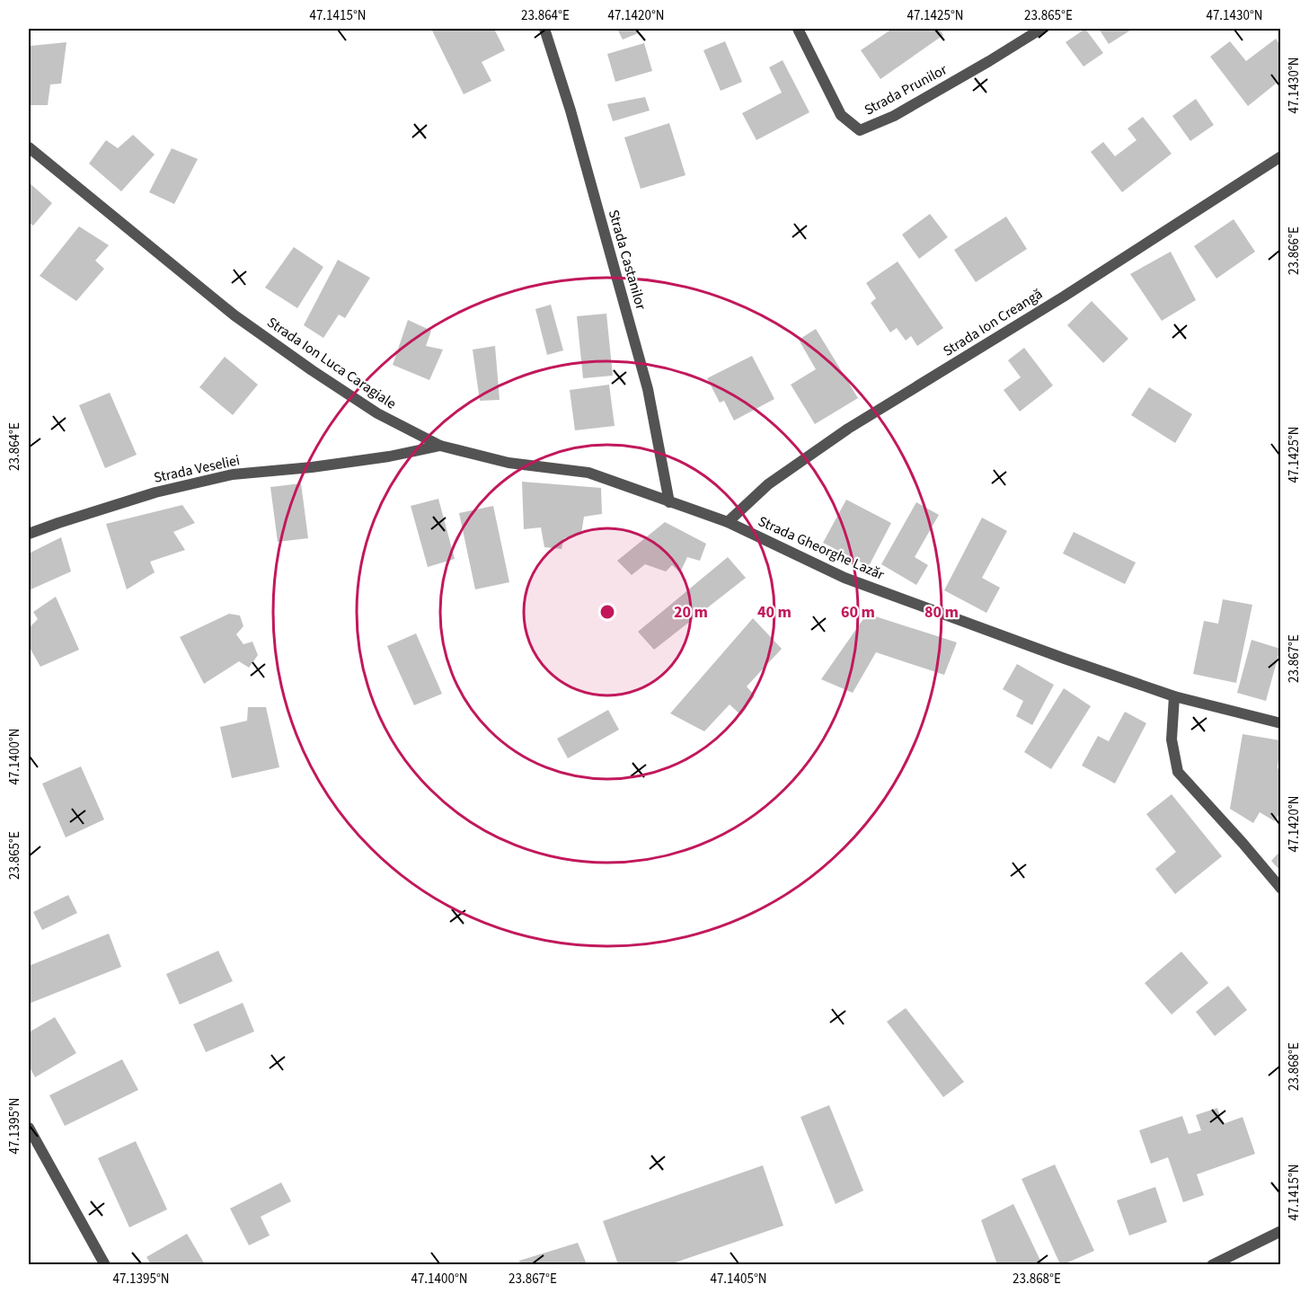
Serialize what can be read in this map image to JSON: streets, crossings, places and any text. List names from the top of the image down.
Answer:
{
  "streets": {
    "street": [
      "Strada Prunilor",
      "Strada Castanilor",
      "Strada Ion Creangă",
      "Strada Ion Luca Caragiale",
      "Strada Veseliei",
      "Strada Gheorghe Lazăr"
    ]
  },
  "crossings": [
    ["Strada Castanilor", "Strada Ion Luca Caragiale"],
    ["Strada Castanilor", "Strada Gheorghe Lazăr"],
    ["Strada Ion Creangă", "Strada Gheorghe Lazăr"],
    ["Strada Ion Luca Caragiale", "Strada Veseliei"],
    ["Strada Ion Luca Caragiale", "Strada Gheorghe Lazăr"]
  ],
  "coordinates": [
    "47.1415°N",
    "23.864°E",
    "47.1420°N",
    "47.1425°N",
    "23.865°E",
    "47.1430°N",
    "23.866°E",
    "23.867°E",
    "47.1400°N",
    "23.868°E",
    "47.1395°N",
    "47.1405°N"
  ],
  "rings": [
    "20 m",
    "40 m",
    "60 m",
    "80 m"
  ]
}
